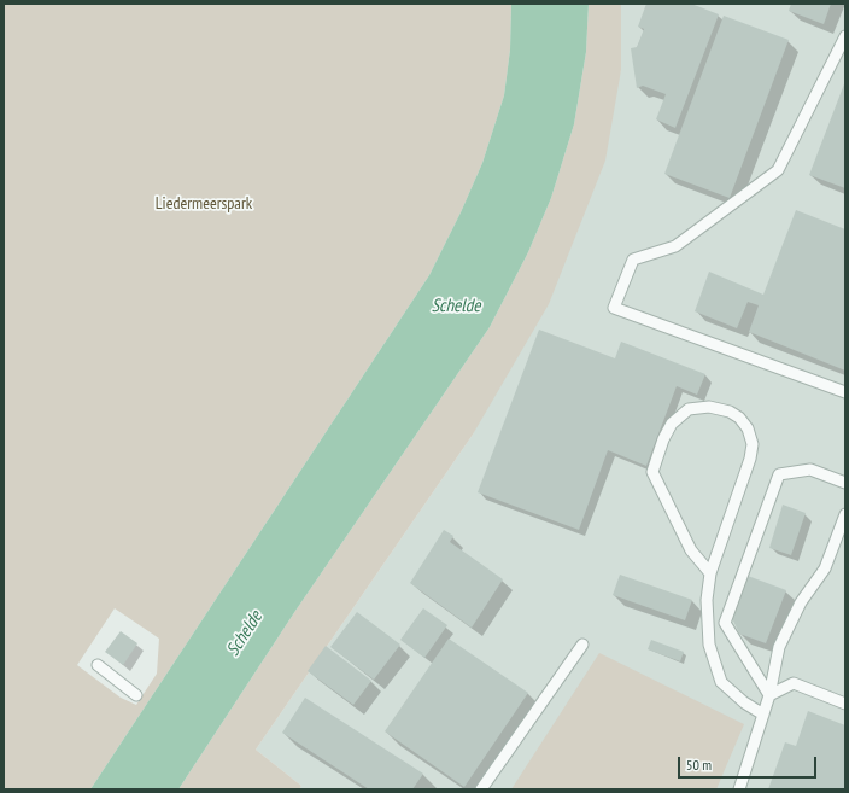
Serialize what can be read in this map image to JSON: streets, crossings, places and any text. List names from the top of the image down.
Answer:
{
  "water": ["Schelde"],
  "parks": ["Liedermeerspark"],
  "scale_bar": "50 m"
}
